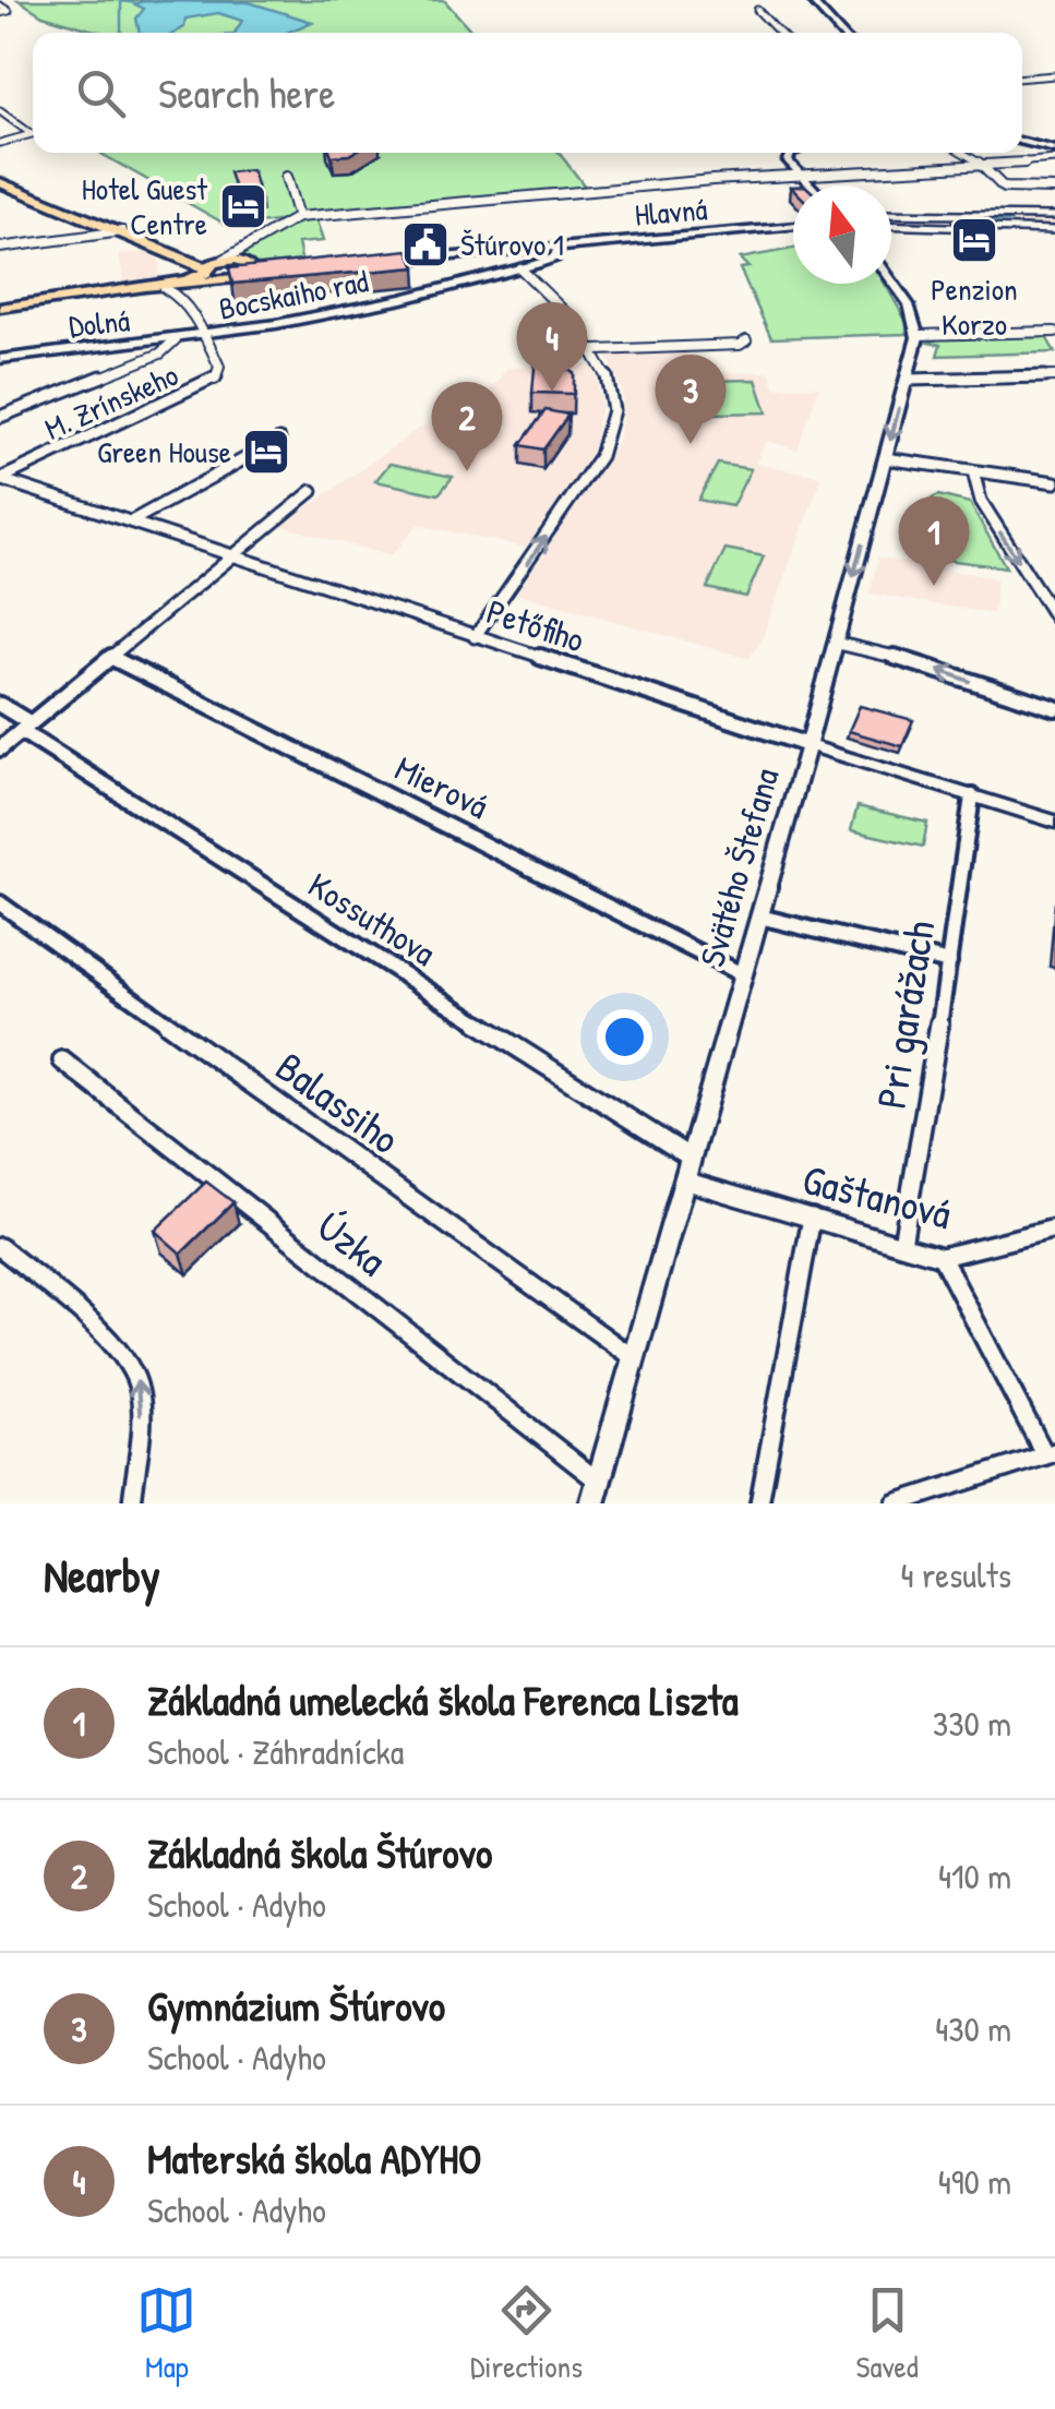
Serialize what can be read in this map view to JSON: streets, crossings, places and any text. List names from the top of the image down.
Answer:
{
  "streets": {
    "street": [
      "Hlavná",
      "Bocskaiho rad",
      "Dolná",
      "M. Zrínskeho",
      "Petőfiho",
      "Mierová",
      "Svätého Štefana",
      "Kossuthova",
      "Pri garážach",
      "Balassiho",
      "Gaštanová",
      "Úzka"
    ]
  },
  "crossings": [
    ["Hlavná", "Bocskaiho rad"],
    ["Bocskaiho rad", "Dolná"],
    ["Bocskaiho rad", "M. Zrínskeho"],
    ["Dolná", "M. Zrínskeho"],
    ["M. Zrínskeho", "Petőfiho"],
    ["Petőfiho", "Svätého Štefana"],
    ["Petőfiho", "Pri garážach"],
    ["Mierová", "Svätého Štefana"],
    ["Svätého Štefana", "Kossuthova"],
    ["Svätého Štefana", "Balassiho"],
    ["Svätého Štefana", "Gaštanová"],
    ["Svätého Štefana", "Úzka"],
    ["Kossuthova", "Gaštanová"],
    ["Pri garážach", "Gaštanová"]
  ],
  "places": {
    "hotel": ["Hotel Guest Centre", "Penzion Korzo", "Green House"],
    "public building": ["Štúrovo 1"]
  },
  "north": "top",
  "page": {
    "search": "Search here",
    "pins": [
      "4",
      "3",
      "2",
      "1"
    ],
    "heading": ["Nearby", "4 results"],
    "list": [
      {
        "mark": "1",
        "name": "Základná umelecká škola Ferenca Liszta",
        "note": "School · Záhradnícka",
        "value": "330 m"
      },
      {
        "mark": "2",
        "name": "Základná škola Štúrovo",
        "note": "School · Adyho",
        "value": "410 m"
      },
      {
        "mark": "3",
        "name": "Gymnázium Štúrovo",
        "note": "School · Adyho",
        "value": "430 m"
      },
      {
        "mark": "4",
        "name": "Materská škola ADYHO",
        "note": "School · Adyho",
        "value": "490 m"
      }
    ],
    "nav": ["Map", "Directions", "Saved"]
  }
}
